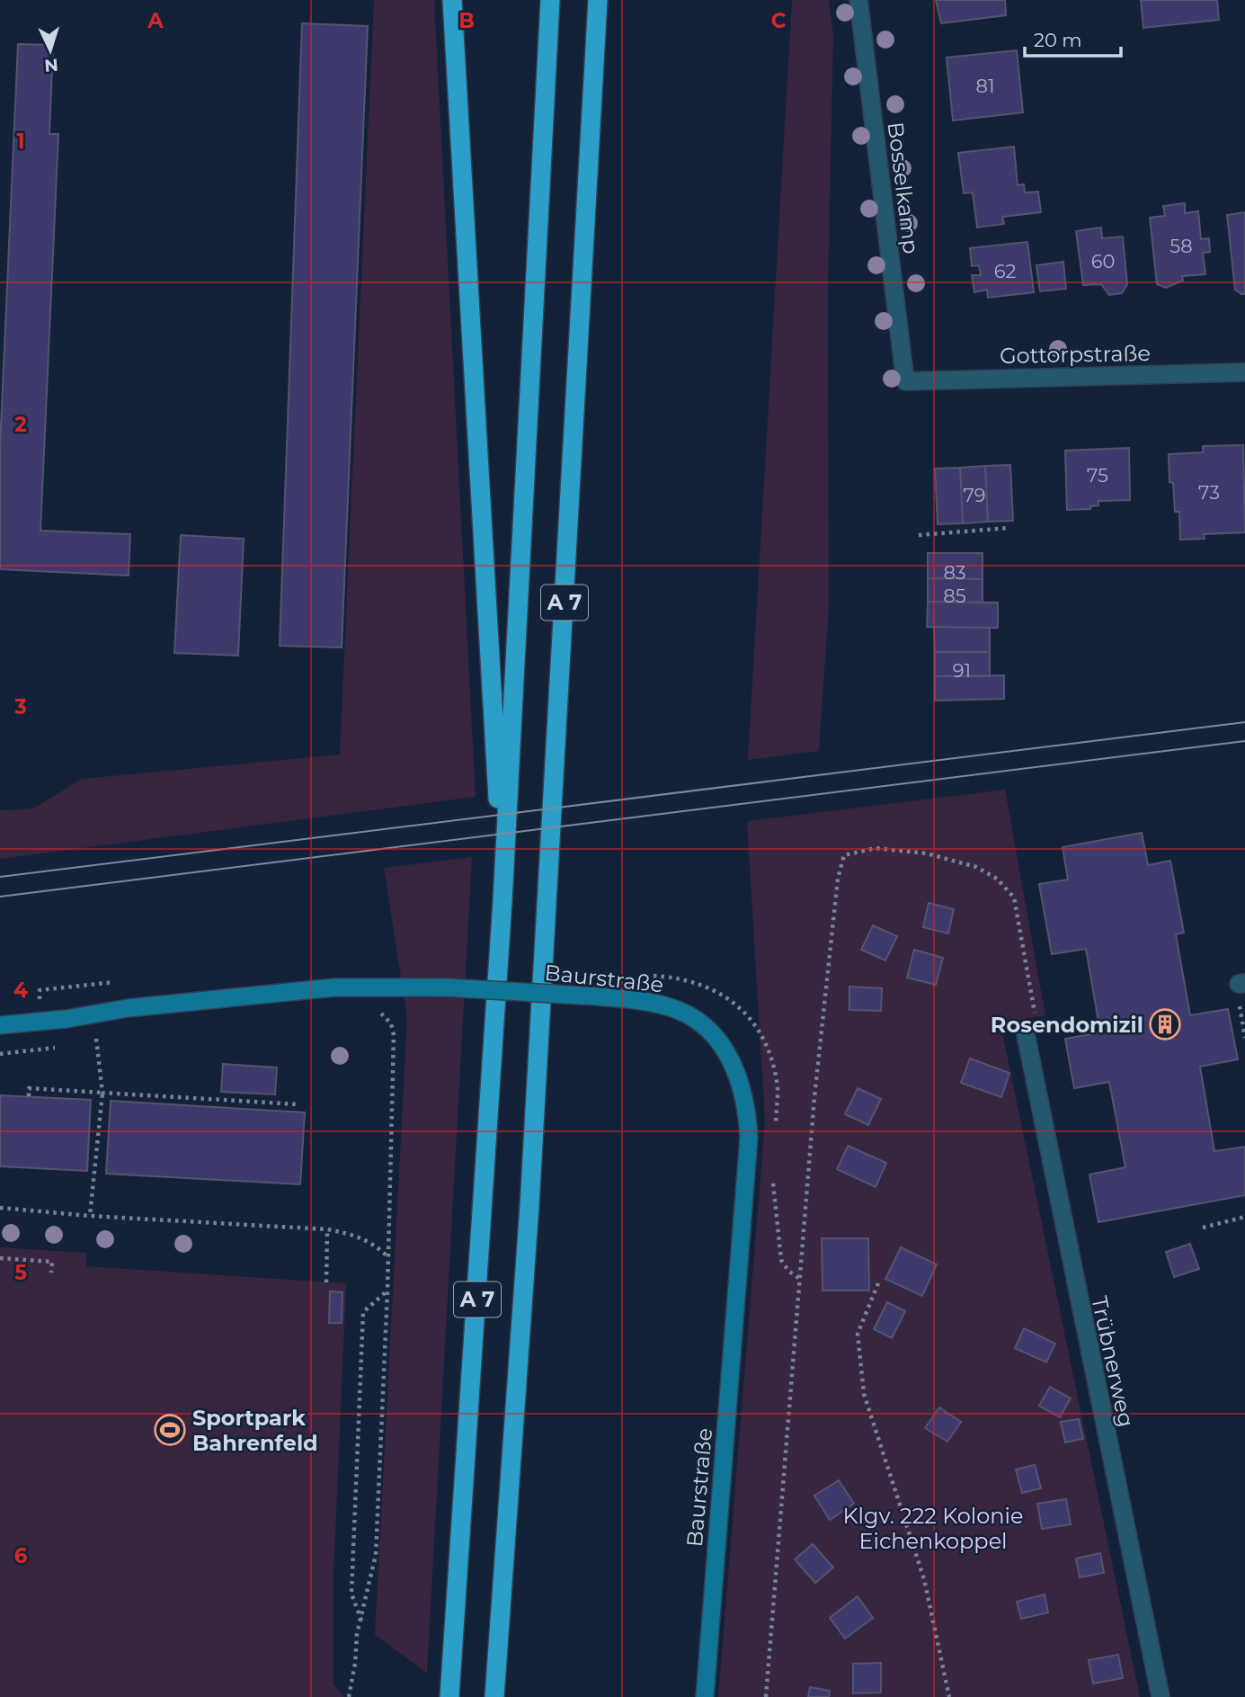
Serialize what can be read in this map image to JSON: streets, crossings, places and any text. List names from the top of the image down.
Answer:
{
  "streets": {
    "highway": ["A 7"],
    "main road": ["Baurstraße"],
    "street": ["Bosselkamp", "Gottorpstraße", "Trübnerweg"]
  },
  "crossings": [
    ["Bosselkamp", "Gottorpstraße"]
  ],
  "parks": ["Klgv. 222 Kolonie Eichenkoppel"],
  "places": {
    "building": ["Rosendomizil"],
    "sports": ["Sportpark Bahrenfeld"]
  },
  "house_numbers": [
    "81",
    "58",
    "60",
    "62",
    "75",
    "73",
    "79",
    "83",
    "85",
    "91"
  ],
  "scale_bar": "20 m",
  "north": "bottom",
  "grid": {
    "columns": ["A", "B", "C"],
    "rows": [
      "1",
      "2",
      "3",
      "4",
      "5",
      "6"
    ]
  }
}
